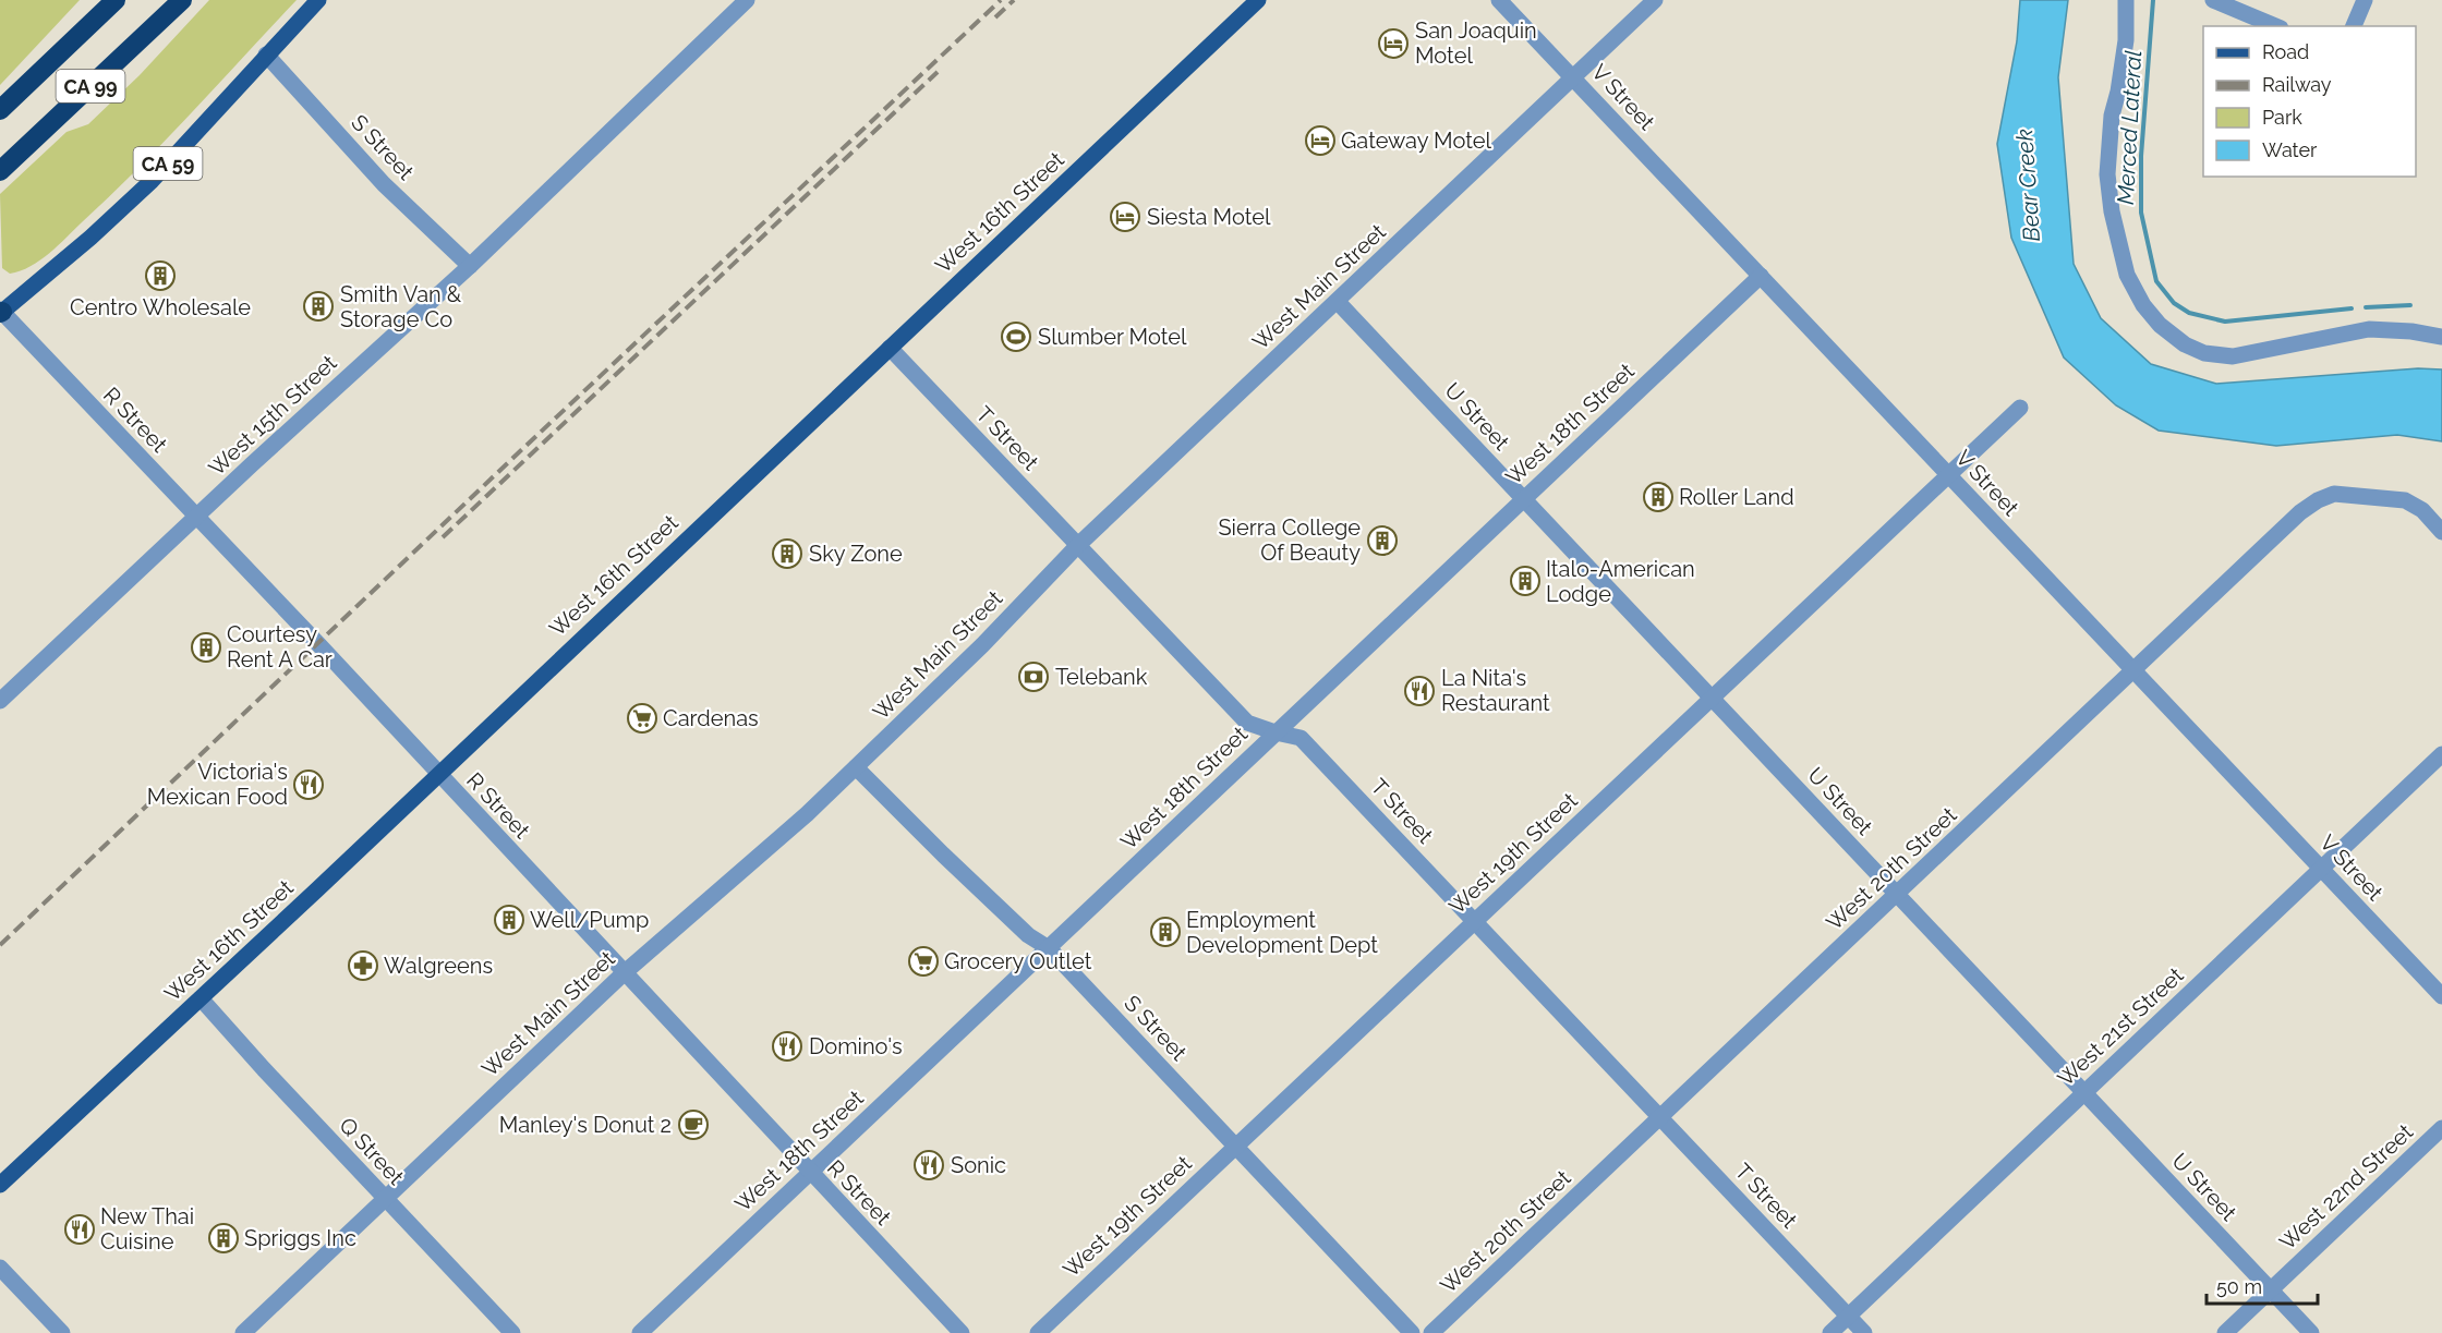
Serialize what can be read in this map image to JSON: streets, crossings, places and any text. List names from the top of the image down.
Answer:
{
  "streets": {
    "highway": ["CA 99"],
    "main road": ["CA 59", "West 16th Street"],
    "street": [
      "V Street",
      "S Street",
      "West Main Street",
      "West 15th Street",
      "U Street",
      "R Street",
      "West 18th Street",
      "T Street",
      "West 19th Street",
      "West 20th Street",
      "West 21st Street",
      "Q Street",
      "West 22nd Street"
    ]
  },
  "crossings": [
    ["V Street", "West Main Street"],
    ["V Street", "West 18th Street"],
    ["V Street", "West 19th Street"],
    ["V Street", "West 20th Street"],
    ["V Street", "West 21st Street"],
    ["S Street", "CA 59"],
    ["S Street", "West Main Street"],
    ["S Street", "West 15th Street"],
    ["S Street", "West 18th Street"],
    ["S Street", "West 19th Street"],
    ["CA 59", "R Street"],
    ["West 16th Street", "R Street"],
    ["West 16th Street", "T Street"],
    ["West 16th Street", "Q Street"],
    ["West Main Street", "U Street"],
    ["West Main Street", "R Street"],
    ["West Main Street", "T Street"],
    ["West Main Street", "Q Street"],
    ["West 15th Street", "R Street"],
    ["U Street", "West 18th Street"],
    ["U Street", "West 19th Street"],
    ["U Street", "West 20th Street"],
    ["U Street", "West 21st Street"],
    ["U Street", "West 22nd Street"],
    ["R Street", "West 18th Street"],
    ["West 18th Street", "T Street"],
    ["T Street", "West 19th Street"],
    ["T Street", "West 20th Street"],
    ["T Street", "West 21st Street"]
  ],
  "water": ["Merced Lateral", "Bear Creek"],
  "places": {
    "hotel": ["San Joaquin Motel", "Gateway Motel", "Siesta Motel"],
    "building": [
      "Centro Wholesale",
      "Smith Van & Storage Co",
      "Roller Land",
      "Sierra College Of Beauty",
      "Sky Zone",
      "Italo-American Lodge",
      "Courtesy Rent A Car",
      "Well/Pump",
      "Employment Development Dept",
      "Spriggs Inc"
    ],
    "sports": ["Slumber Motel"],
    "bank": ["Telebank"],
    "restaurant": [
      "La Nita's Restaurant",
      "Victoria's Mexican Food",
      "Domino's",
      "Sonic",
      "New Thai Cuisine"
    ],
    "supermarket": ["Cardenas", "Grocery Outlet"],
    "pharmacy": ["Walgreens"],
    "cafe": ["Manley's Donut 2"]
  },
  "legend": [
    "Road",
    "Railway",
    "Park",
    "Water"
  ],
  "scale_bar": "50 m"
}
